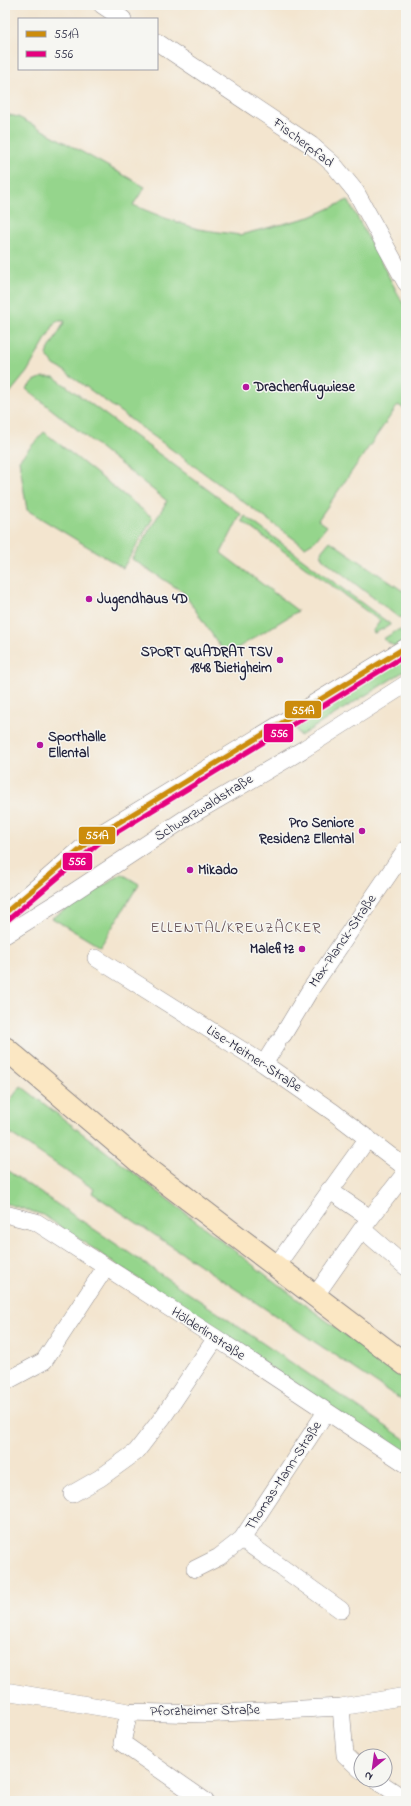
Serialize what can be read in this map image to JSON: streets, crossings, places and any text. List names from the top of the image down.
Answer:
{
  "streets": {
    "street": [
      "Fischerpfad",
      "Schwarzwaldstraße",
      "Max-Planck-Straße",
      "Lise-Meitner-Straße",
      "Hölderlinstraße",
      "Thomas-Mann-Straße",
      "Pforzheimer Straße"
    ]
  },
  "crossings": [
    ["Max-Planck-Straße", "Lise-Meitner-Straße"],
    ["Hölderlinstraße", "Thomas-Mann-Straße"]
  ],
  "districts": ["ELLENTAL/KREUZÄCKER"],
  "places": [
    "Drachenflugwiese",
    "Jugendhaus 4D",
    "SPORT QUADRAT TSV 1848 Bietigheim",
    "Sporthalle Ellental",
    "Pro Seniore Residenz Ellental",
    "Mikado",
    "Malefitz"
  ],
  "lines": ["transit line 551A", "transit line 556"],
  "legend": ["551A", "556"],
  "north": "bottom left"
}
